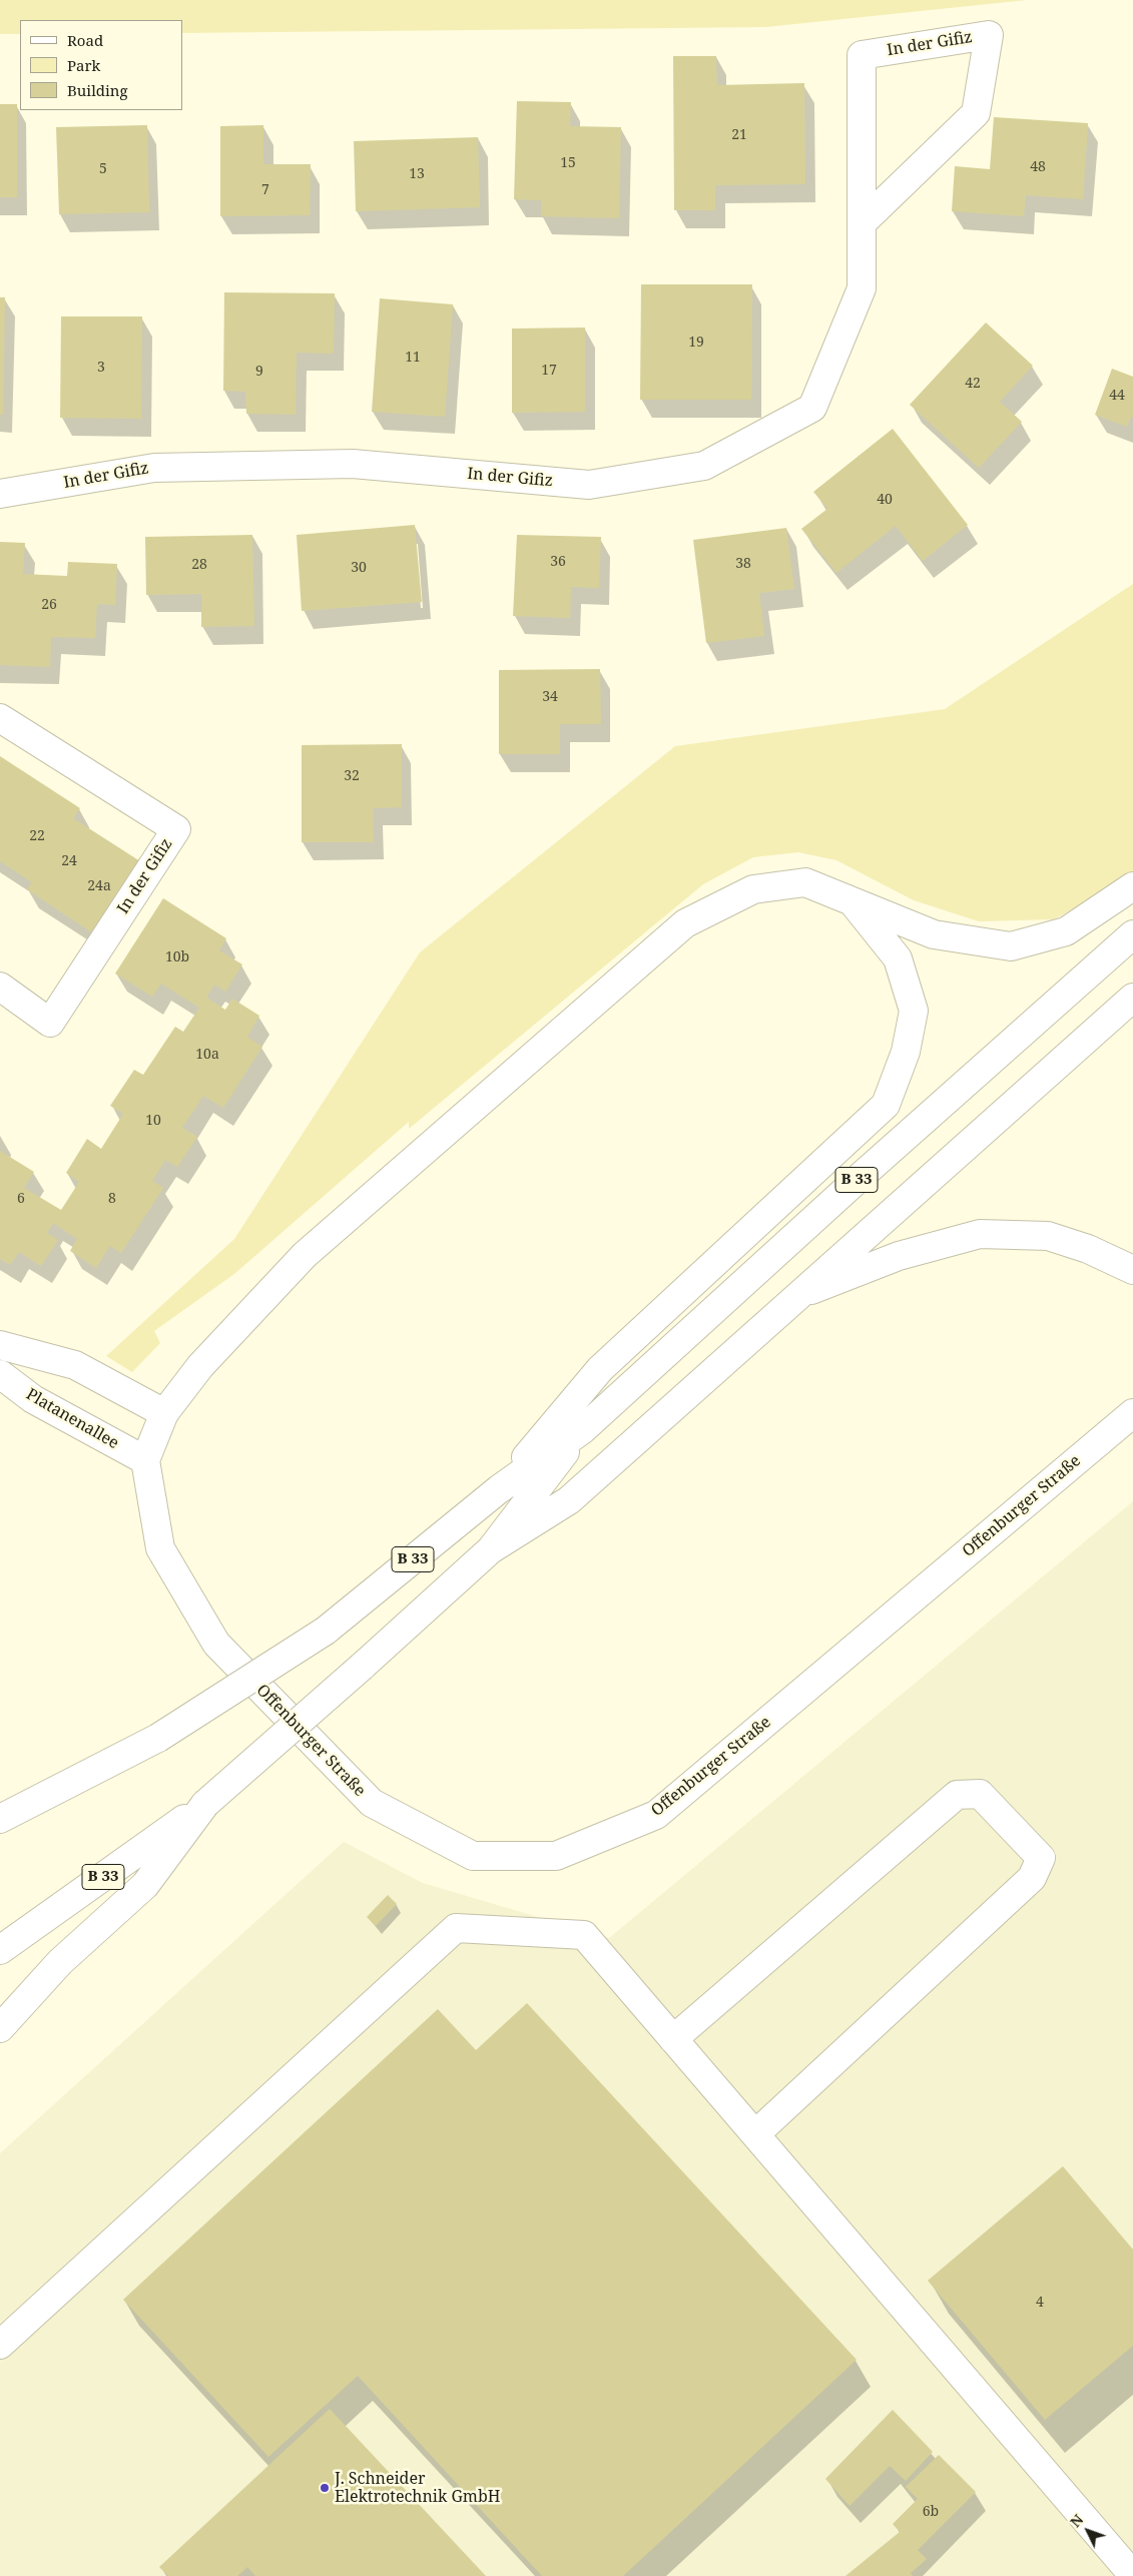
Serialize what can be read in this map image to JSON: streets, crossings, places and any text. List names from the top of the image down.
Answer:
{
  "streets": {
    "main road": [
      "In der Gifiz",
      "B 33",
      "Platanenallee",
      "Offenburger Straße"
    ]
  },
  "crossings": [
    ["Platanenallee", "Offenburger Straße"]
  ],
  "places": ["J. Schneider Elektrotechnik GmbH"],
  "house_numbers": [
    "21",
    "15",
    "48",
    "5",
    "13",
    "7",
    "19",
    "11",
    "3",
    "17",
    "9",
    "42",
    "44",
    "40",
    "36",
    "38",
    "28",
    "30",
    "26",
    "34",
    "32",
    "22",
    "24",
    "24a",
    "10b",
    "10a",
    "10",
    "6",
    "8",
    "4",
    "6b"
  ],
  "legend": ["Road", "Park", "Building"],
  "north": "top left"
}
